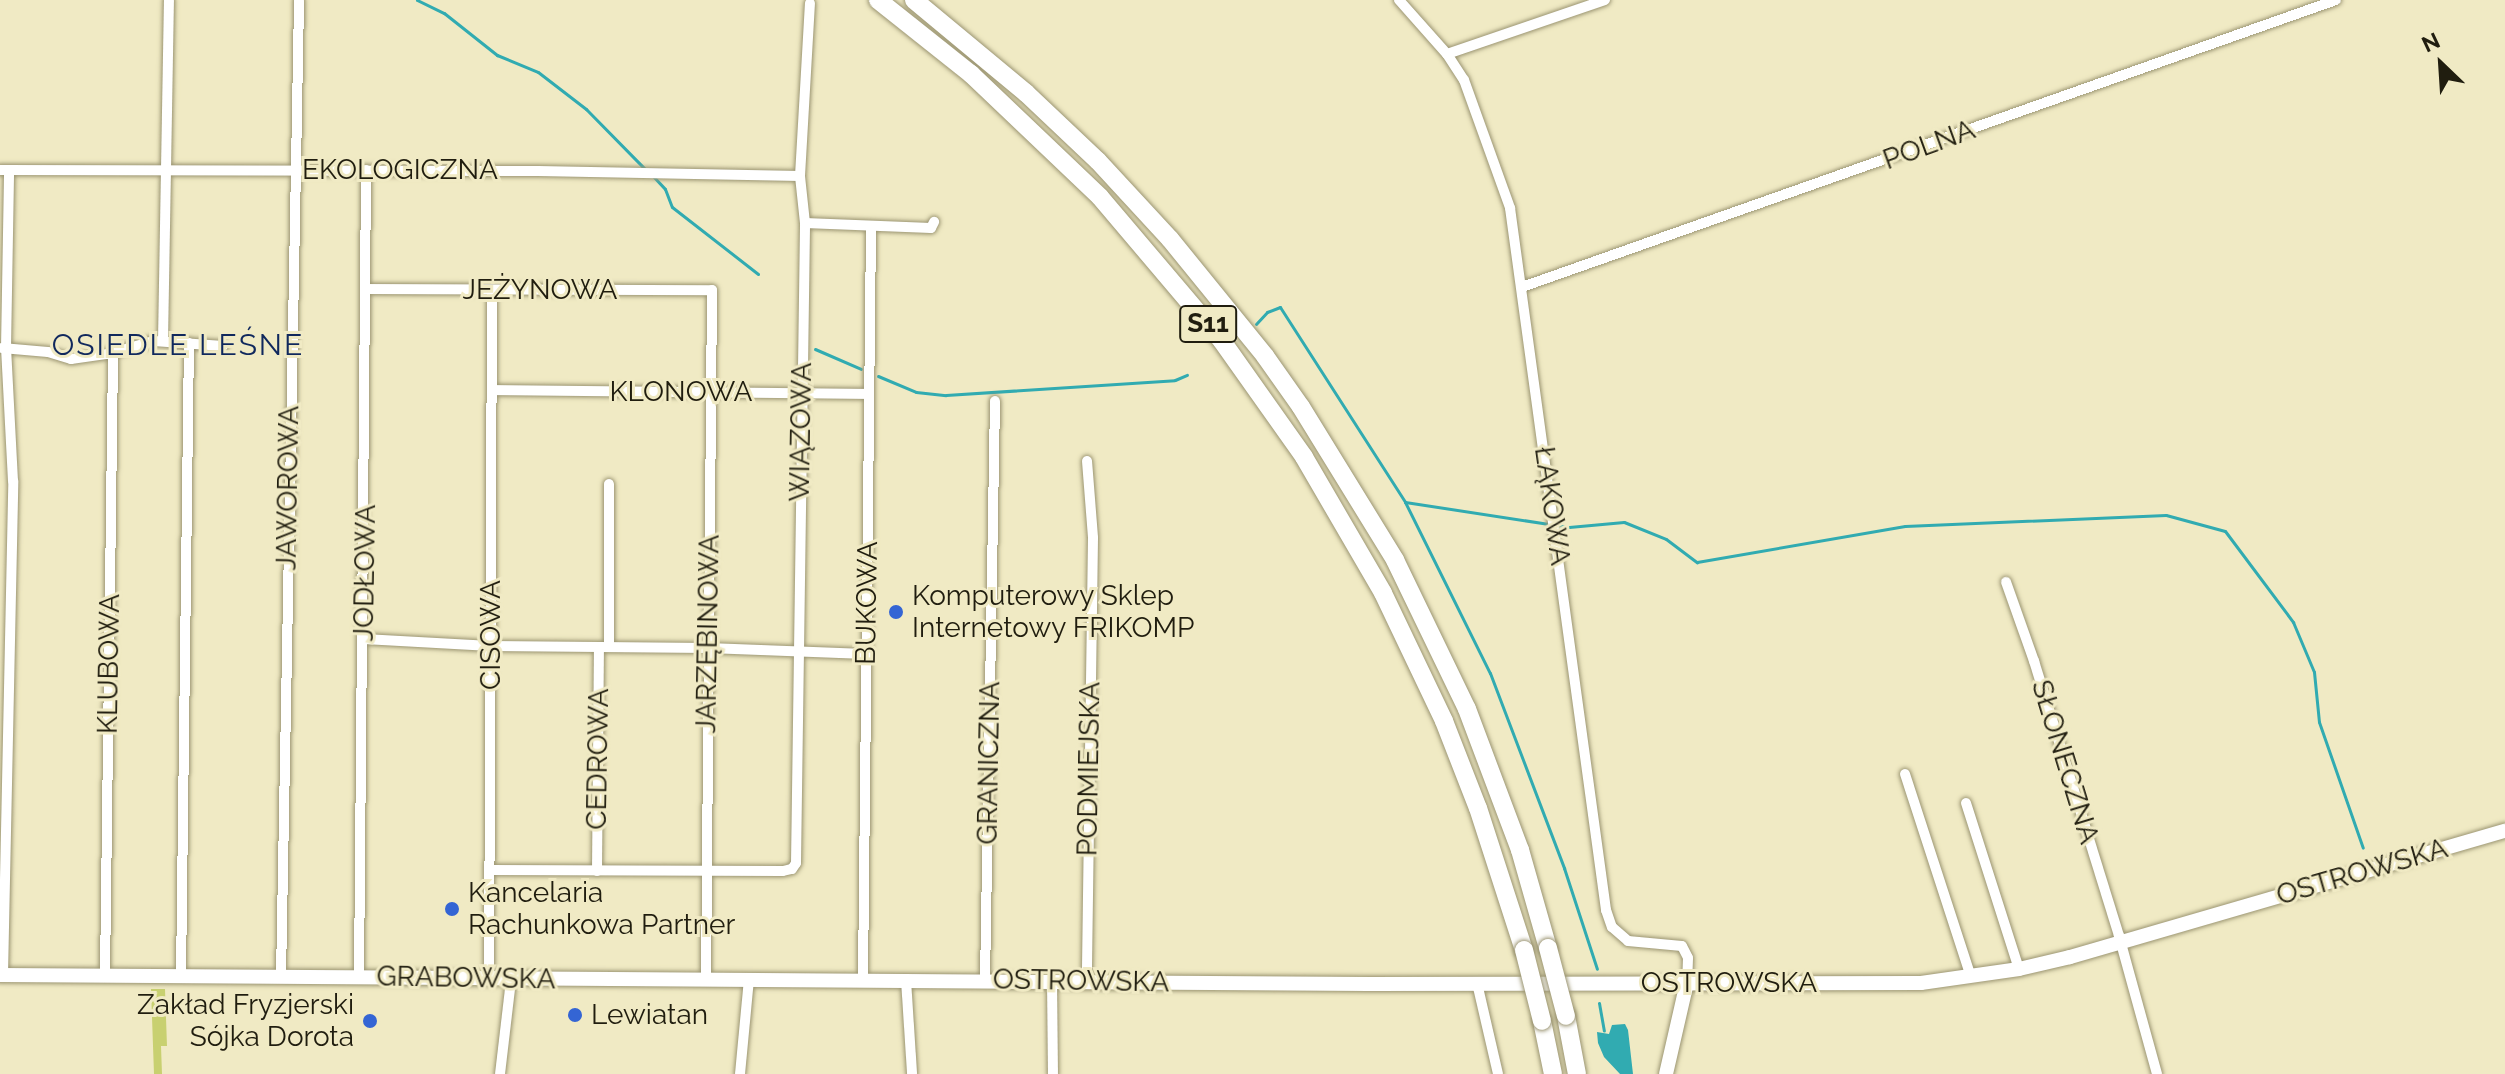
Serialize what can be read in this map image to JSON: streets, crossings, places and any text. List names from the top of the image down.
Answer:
{
  "streets": {
    "highway": ["S11"],
    "street": [
      "POLNA",
      "EKOLOGICZNA",
      "JEŻYNOWA",
      "KLONOWA",
      "WIĄZOWA",
      "JAWOROWA",
      "ŁĄKOWA",
      "JODŁOWA",
      "BUKOWA",
      "JARZĘBINOWA",
      "CISOWA",
      "KLUBOWA",
      "CEDROWA",
      "SŁONECZNA",
      "GRANICZNA",
      "PODMIEJSKA",
      "OSTROWSKA",
      "GRABOWSKA"
    ]
  },
  "crossings": [
    ["POLNA", "ŁĄKOWA"],
    ["EKOLOGICZNA", "WIĄZOWA"],
    ["EKOLOGICZNA", "JAWOROWA"],
    ["EKOLOGICZNA", "JODŁOWA"],
    ["JEŻYNOWA", "JODŁOWA"],
    ["JEŻYNOWA", "JARZĘBINOWA"],
    ["JEŻYNOWA", "CISOWA"],
    ["KLONOWA", "WIĄZOWA"],
    ["KLONOWA", "BUKOWA"],
    ["KLONOWA", "JARZĘBINOWA"],
    ["KLONOWA", "CISOWA"],
    ["WIĄZOWA", "JARZĘBINOWA"],
    ["JAWOROWA", "GRABOWSKA"],
    ["ŁĄKOWA", "OSTROWSKA"],
    ["JODŁOWA", "GRABOWSKA"],
    ["BUKOWA", "GRABOWSKA"],
    ["JARZĘBINOWA", "GRABOWSKA"],
    ["CISOWA", "GRABOWSKA"],
    ["KLUBOWA", "GRABOWSKA"],
    ["SŁONECZNA", "OSTROWSKA"],
    ["GRANICZNA", "OSTROWSKA"],
    ["PODMIEJSKA", "OSTROWSKA"],
    ["OSTROWSKA", "GRABOWSKA"]
  ],
  "districts": ["OSIEDLE LEŚNE"],
  "places": [
    "Komputerowy Sklep Internetowy FRIKOMP",
    "Kancelaria Rachunkowa Partner",
    "Lewiatan",
    "Zakład Fryzjerski Sójka Dorota"
  ],
  "north": "top left"
}
